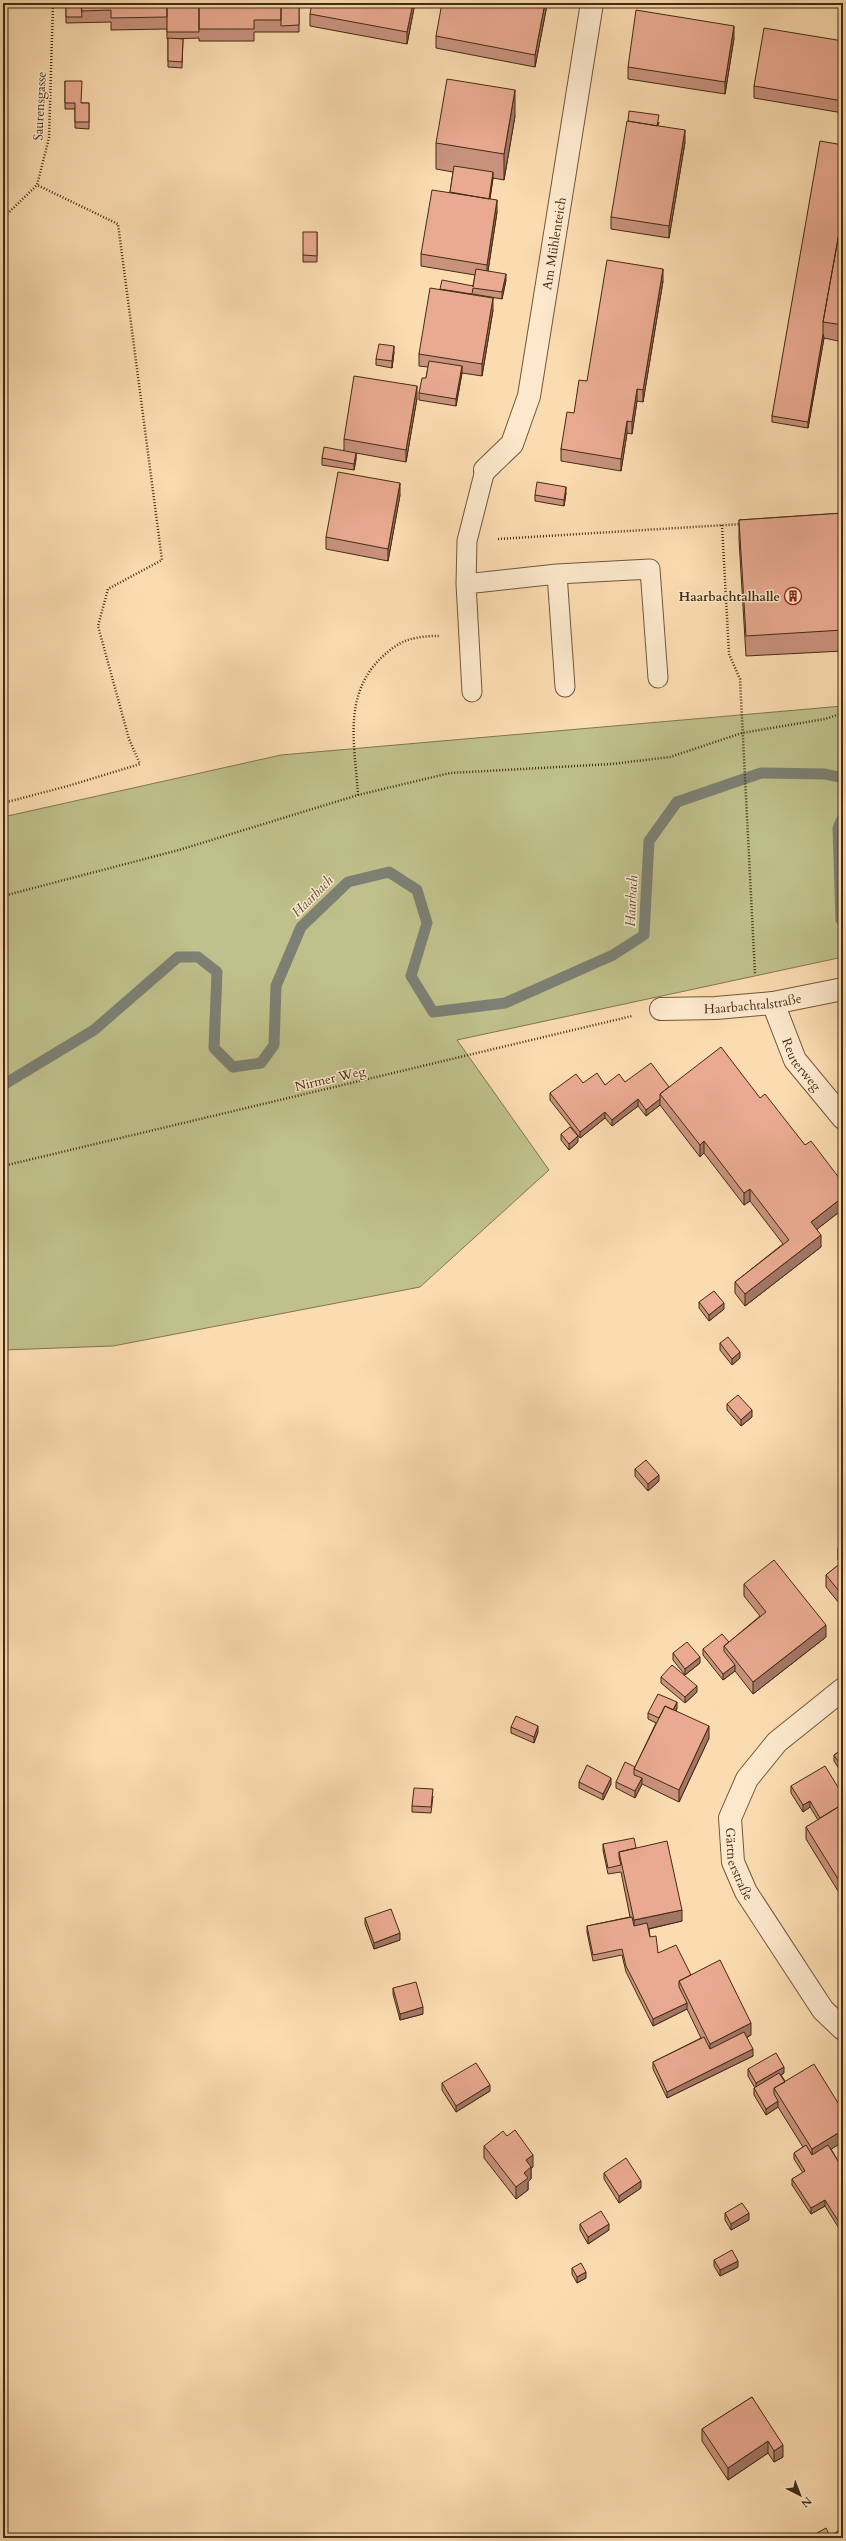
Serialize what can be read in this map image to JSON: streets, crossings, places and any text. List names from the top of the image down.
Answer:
{
  "streets": {
    "street": [
      "Am Mühlenteich",
      "Haarbachtalstraße",
      "Reuterweg",
      "Gärtnerstraße"
    ],
    "path": ["Saurensgasse", "Nirmer Weg"]
  },
  "crossings": [
    ["Haarbachtalstraße", "Reuterweg"],
    ["Haarbachtalstraße", "Nirmer Weg"]
  ],
  "water": ["Haarbach"],
  "places": {
    "building": ["Haarbachtalhalle"]
  },
  "north": "bottom right"
}
